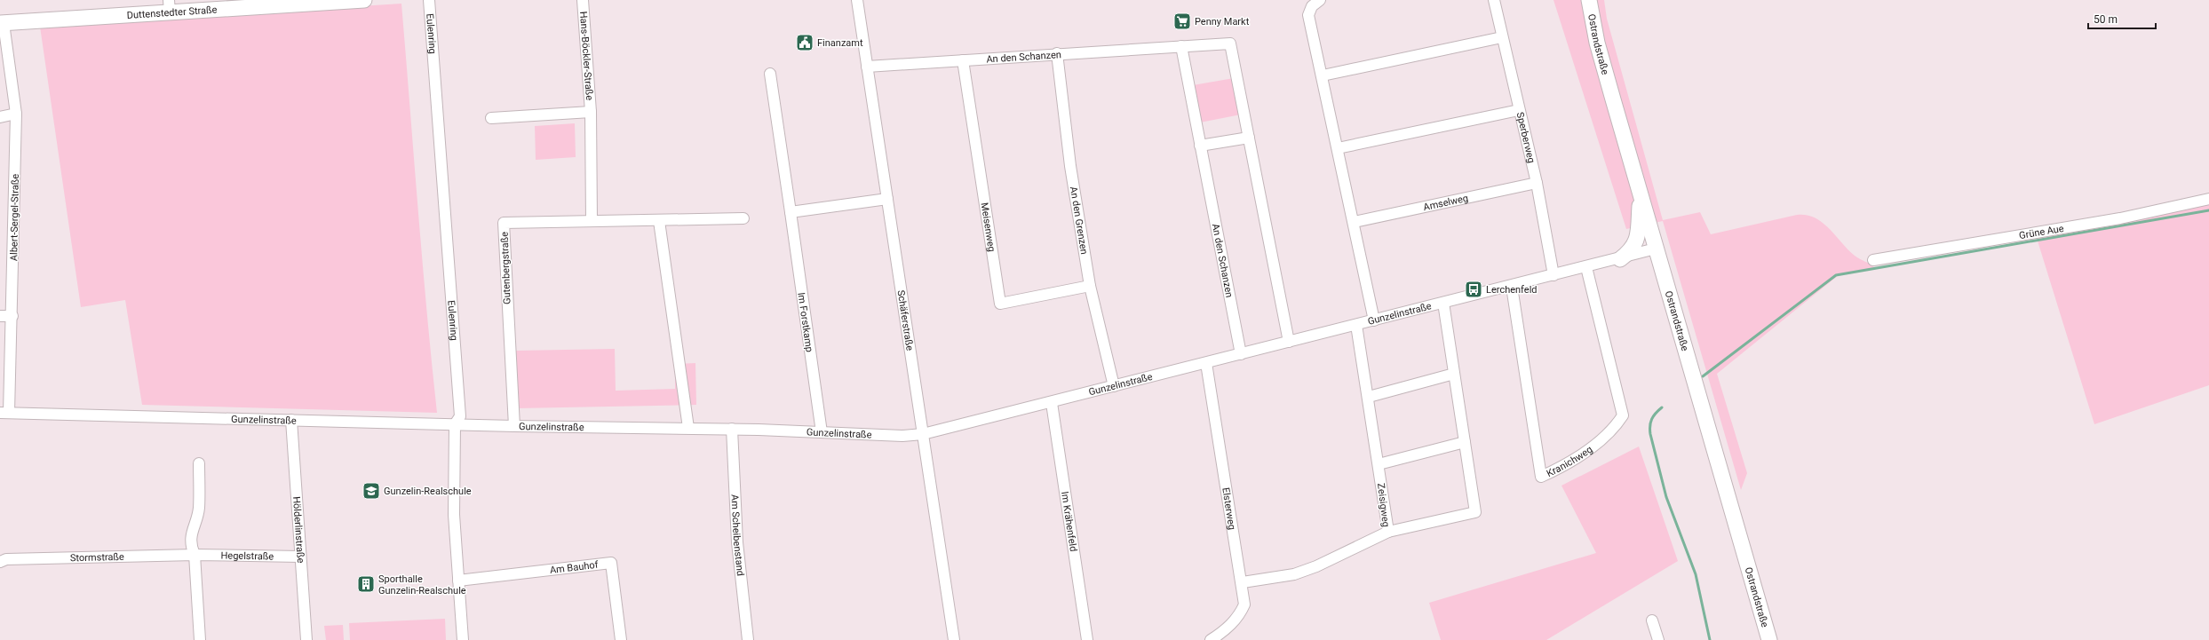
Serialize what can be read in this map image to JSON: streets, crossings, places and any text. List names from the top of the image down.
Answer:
{
  "streets": {
    "main road": ["Duttenstedter Straße", "Ostrandstraße"],
    "street": [
      "Eulenring",
      "Hans-Böckler-Straße",
      "An den Schanzen",
      "Sperberweg",
      "Amselweg",
      "Albert-Sergel-Straße",
      "An den Grenzen",
      "Meisenweg",
      "Grüne Aue",
      "Gutenbergstraße",
      "Gunzelinstraße",
      "Schäferstraße",
      "Im Forstkamp",
      "Kranichweg",
      "Zeisigweg",
      "Elsterweg",
      "Im Krähenfeld",
      "Hölderlinstraße",
      "Am Scheibenstand",
      "Hegelstraße",
      "Stormstraße",
      "Am Bauhof"
    ]
  },
  "crossings": [
    ["Duttenstedter Straße", "Albert-Sergel-Straße"],
    ["Eulenring", "Gunzelinstraße"],
    ["Eulenring", "Am Bauhof"],
    ["Ostrandstraße", "Gunzelinstraße"],
    ["Hans-Böckler-Straße", "Gutenbergstraße"],
    ["An den Schanzen", "An den Grenzen"],
    ["An den Schanzen", "Meisenweg"],
    ["An den Schanzen", "Gunzelinstraße"],
    ["An den Schanzen", "Schäferstraße"],
    ["Sperberweg", "Amselweg"],
    ["Sperberweg", "Gunzelinstraße"],
    ["Albert-Sergel-Straße", "Gunzelinstraße"],
    ["An den Grenzen", "Meisenweg"],
    ["An den Grenzen", "Gunzelinstraße"],
    ["Gutenbergstraße", "Gunzelinstraße"],
    ["Gunzelinstraße", "Schäferstraße"],
    ["Gunzelinstraße", "Im Forstkamp"],
    ["Gunzelinstraße", "Kranichweg"],
    ["Gunzelinstraße", "Zeisigweg"],
    ["Gunzelinstraße", "Elsterweg"],
    ["Gunzelinstraße", "Im Krähenfeld"],
    ["Gunzelinstraße", "Hölderlinstraße"],
    ["Gunzelinstraße", "Am Scheibenstand"],
    ["Zeisigweg", "Elsterweg"],
    ["Hölderlinstraße", "Hegelstraße"],
    ["Hegelstraße", "Stormstraße"]
  ],
  "places": {
    "supermarket": ["Penny Markt"],
    "public building": ["Finanzamt"],
    "bus stop": ["Lerchenfeld"],
    "school or university": ["Gunzelin-Realschule"],
    "building": ["Sporthalle Gunzelin-Realschule"]
  },
  "scale_bar": "50 m"
}
